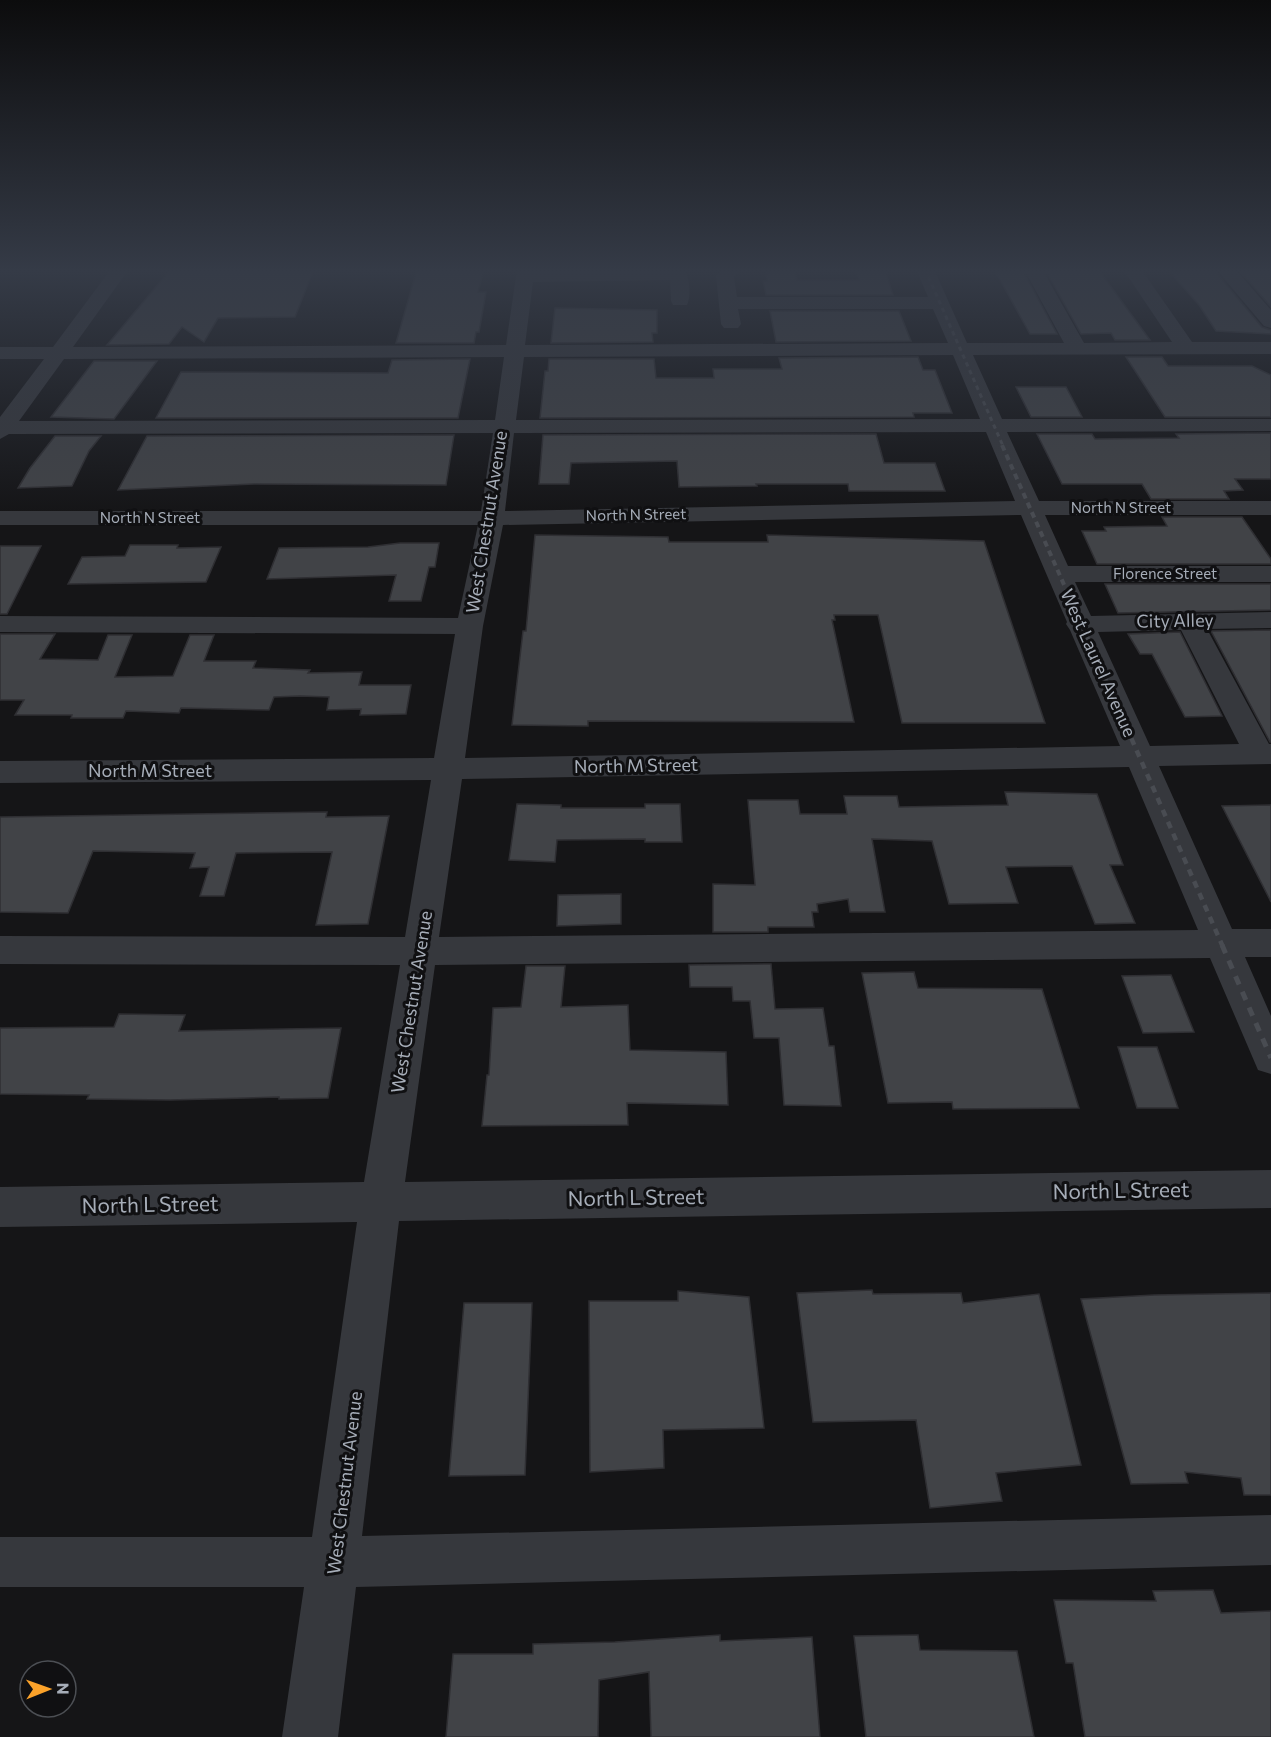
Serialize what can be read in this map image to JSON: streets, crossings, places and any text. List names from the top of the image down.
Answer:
{
  "streets": {
    "street": [
      "North N Street",
      "West Chestnut Avenue",
      "Florence Street",
      "City Alley",
      "West Laurel Avenue",
      "North M Street",
      "North L Street"
    ]
  },
  "crossings": [
    ["North N Street", "West Chestnut Avenue"],
    ["North N Street", "West Laurel Avenue"],
    ["West Chestnut Avenue", "North M Street"],
    ["West Chestnut Avenue", "North L Street"],
    ["Florence Street", "West Laurel Avenue"],
    ["City Alley", "West Laurel Avenue"],
    ["West Laurel Avenue", "North M Street"]
  ],
  "north": "right"
}
